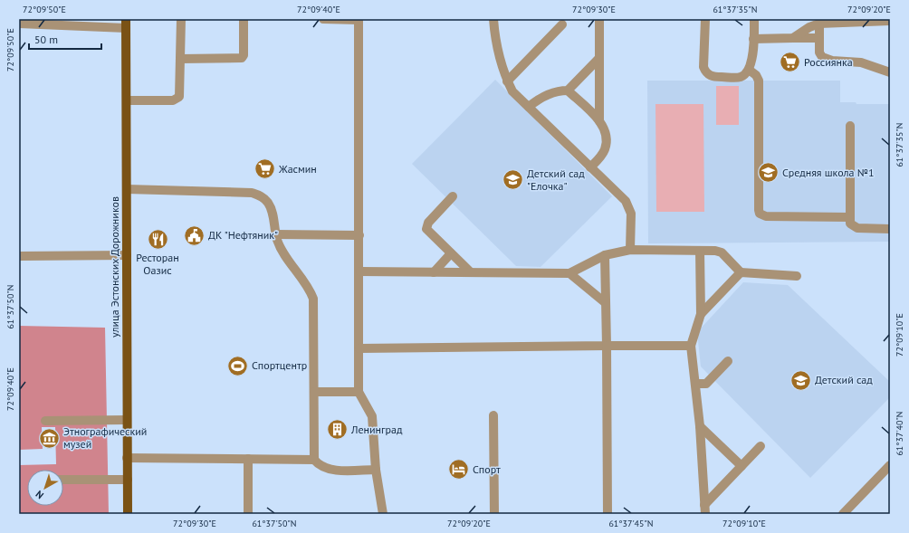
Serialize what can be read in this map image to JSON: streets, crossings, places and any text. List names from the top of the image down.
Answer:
{
  "streets": {
    "main road": ["улица Эстонских Дорожников"]
  },
  "places": {
    "supermarket": ["Россиянка", "Жасмин"],
    "school or university": ["Средняя школа №1", "Детский сад \"Елочка\"", "Детский сад"],
    "public building": ["ДК \"Нефтяник\""],
    "restaurant": ["Ресторан Оазис"],
    "sports": ["Спортцентр"],
    "building": ["Ленинград"],
    "museum": ["Этнографический музей"],
    "hotel": ["Спорт"]
  },
  "scale_bar": "50 m",
  "north": "bottom left",
  "coordinates": [
    "72°09'50\"E",
    "72°09'40\"E",
    "72°09'30\"E",
    "61°37'35\"N",
    "72°09'20\"E",
    "61°37'50\"N",
    "72°09'10\"E",
    "61°37'40\"N",
    "61°37'45\"N"
  ]
}
